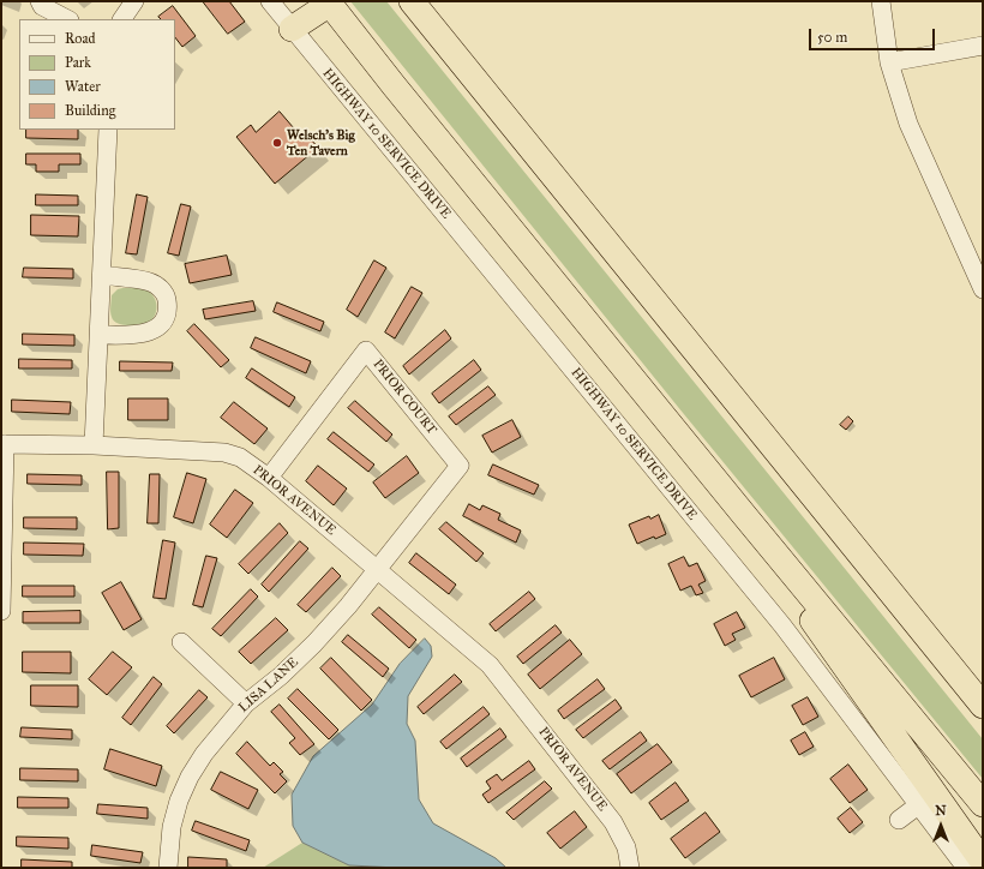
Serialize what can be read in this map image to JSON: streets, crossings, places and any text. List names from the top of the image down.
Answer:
{
  "streets": {
    "street": [
      "HIGHWAY 10 SERVICE DRIVE",
      "PRIOR COURT",
      "PRIOR AVENUE",
      "LISA LANE"
    ]
  },
  "crossings": [
    ["PRIOR COURT", "PRIOR AVENUE"],
    ["PRIOR COURT", "LISA LANE"],
    ["PRIOR AVENUE", "LISA LANE"]
  ],
  "places": ["Welsch's Big Ten Tavern"],
  "legend": [
    "Road",
    "Park",
    "Water",
    "Building"
  ],
  "scale_bar": "50 m",
  "north": "top"
}
